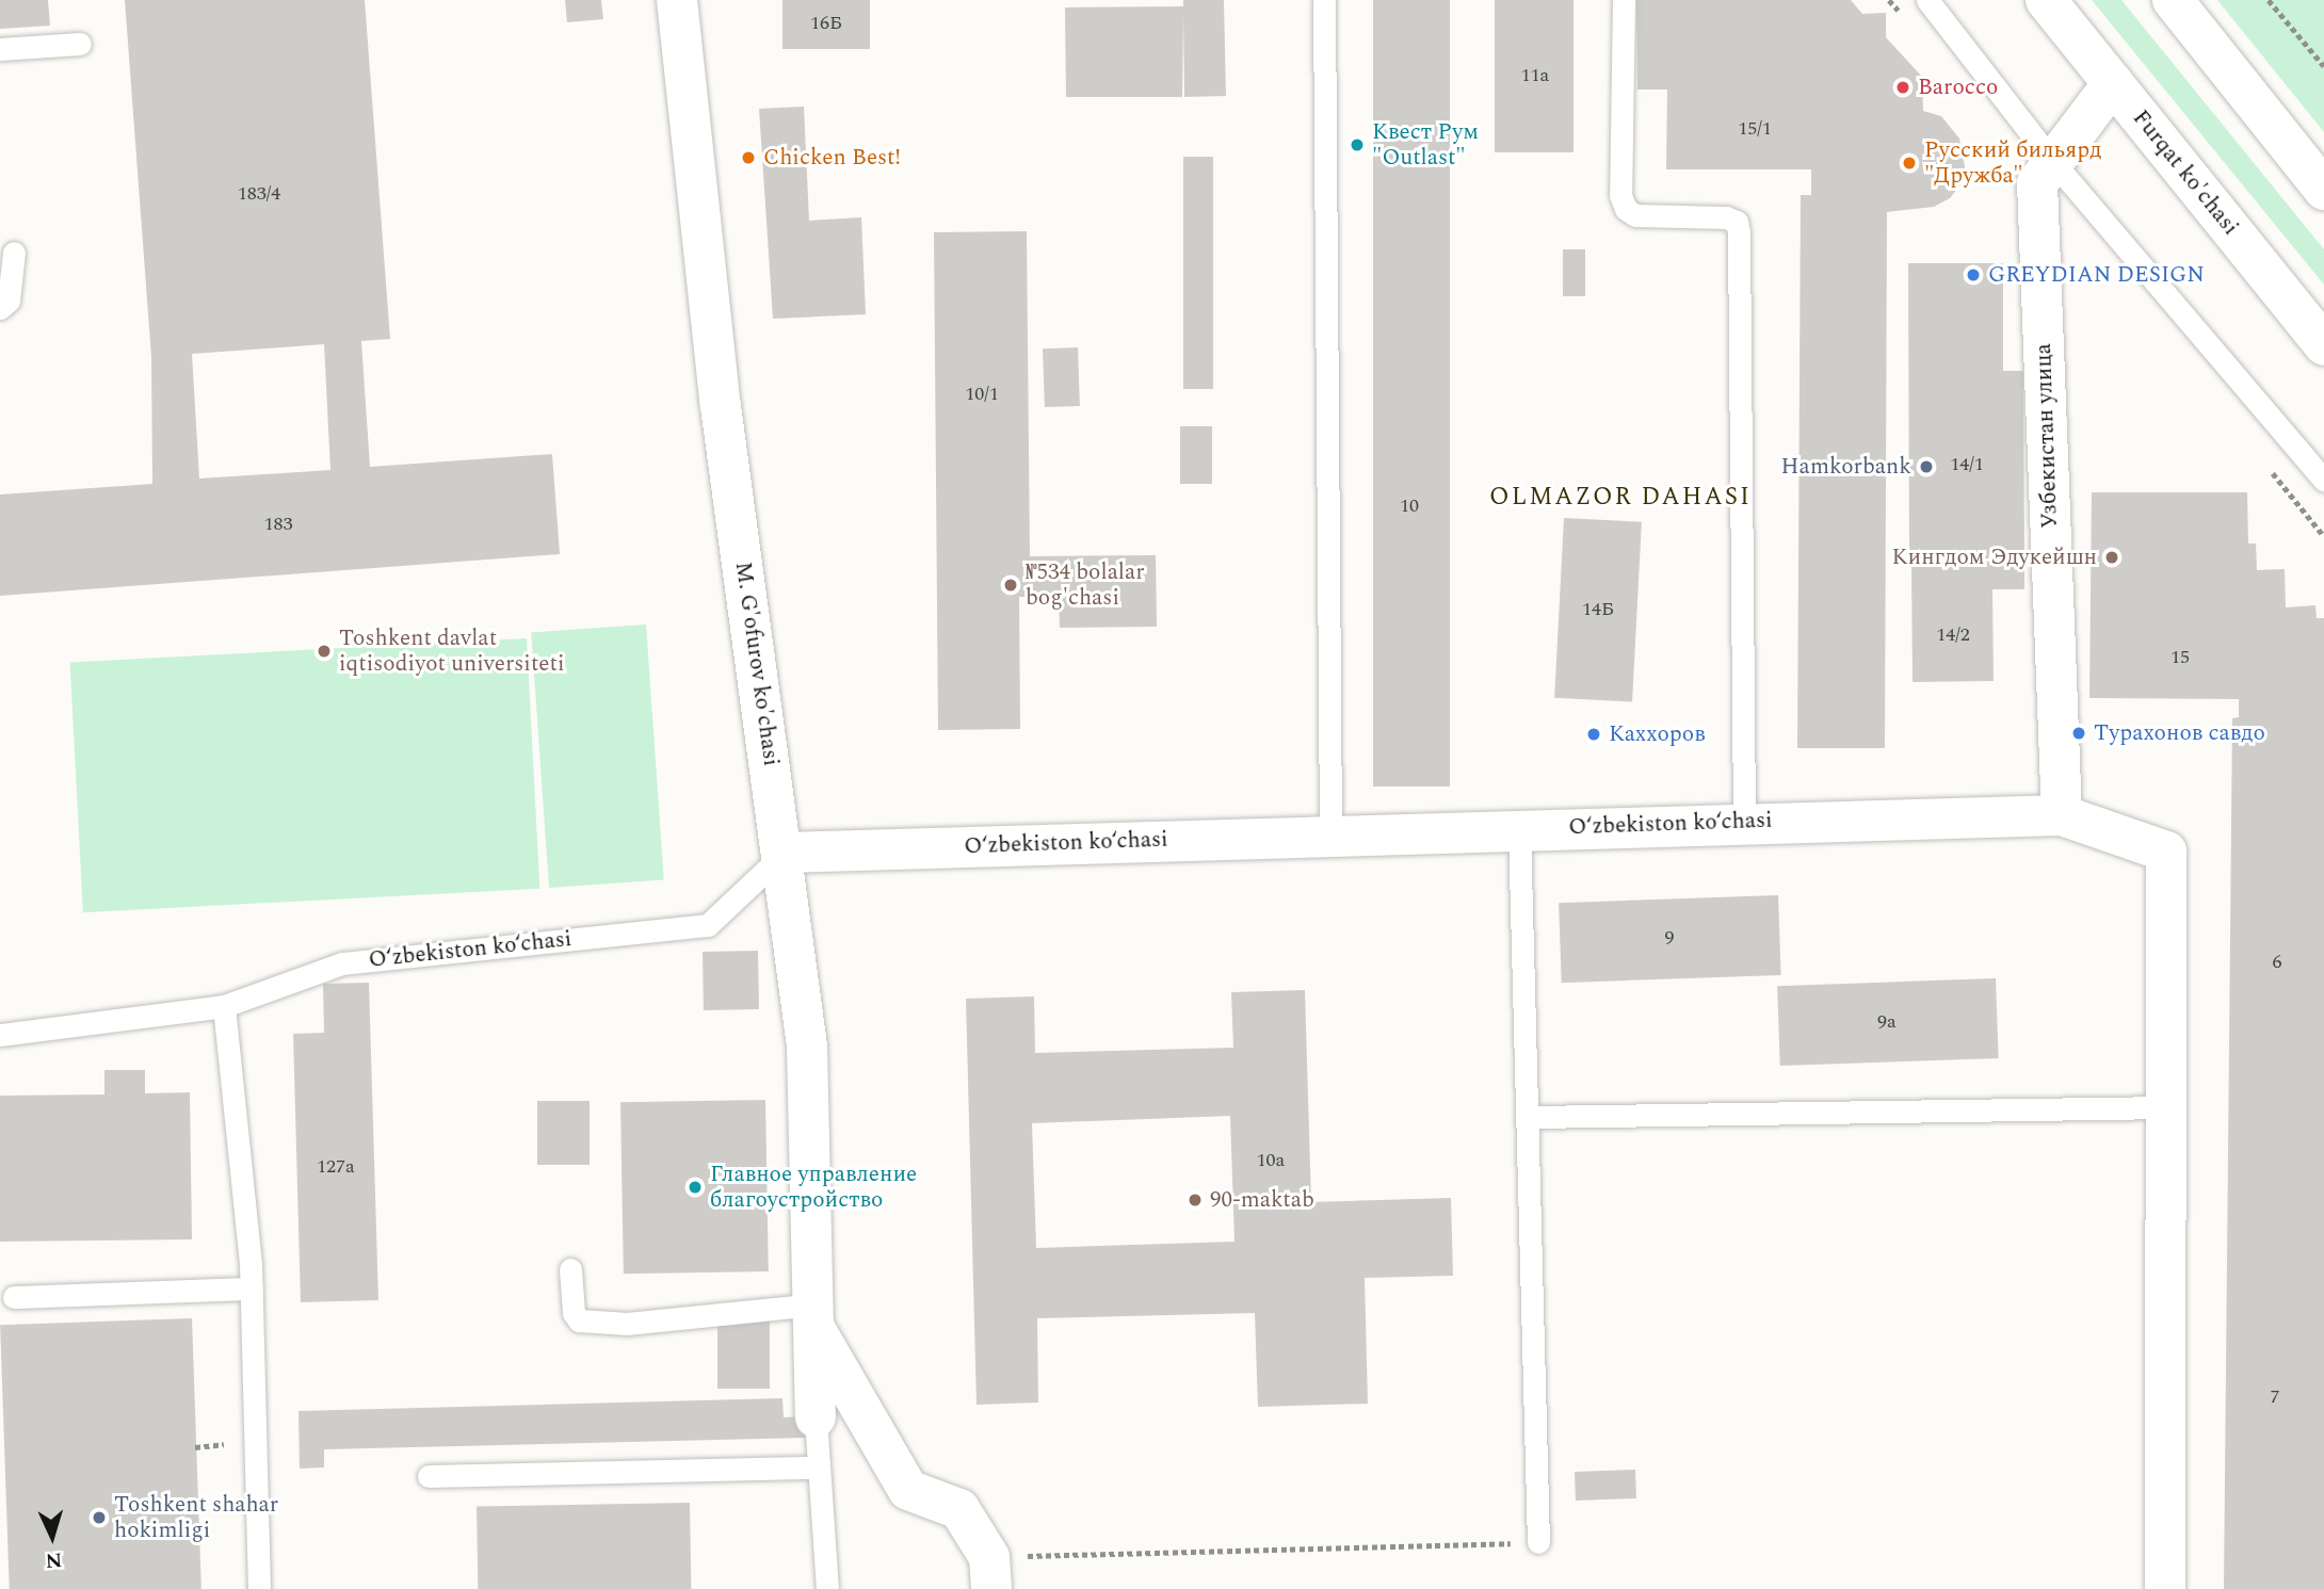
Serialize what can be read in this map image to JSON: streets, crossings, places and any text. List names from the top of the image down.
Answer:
{
  "streets": {
    "street": [
      "Furqat ko'chasi",
      "Узбекистан улица",
      "M. G'ofurov ko'chasi",
      "O‘zbekiston ko‘chasi"
    ]
  },
  "crossings": [
    ["Furqat ko'chasi", "Узбекистан улица"],
    ["Узбекистан улица", "O‘zbekiston ko‘chasi"],
    ["M. G'ofurov ko'chasi", "O‘zbekiston ko‘chasi"]
  ],
  "districts": ["OLMAZOR DAHASI"],
  "places": [
    "Barocco",
    "Квест Рум \"Outlast\"",
    "Chicken Best!",
    "Русский бильярд \"Дружба\"",
    "GREYDIAN DESIGN",
    "Hamkorbank",
    "Кингдом Эдукейшн",
    "№534 bolalar bog'chasi",
    "Toshkent davlat iqtisodiyot universiteti",
    "Турахонов савдо",
    "Каххоров",
    "Главное управление благоустройство",
    "90-maktab",
    "Toshkent shahar hokimligi"
  ],
  "house_numbers": [
    "16Б",
    "11a",
    "15/1",
    "183/4",
    "10/1",
    "14/1",
    "10",
    "183",
    "14Б",
    "14/2",
    "15",
    "9",
    "6",
    "9а",
    "10a",
    "127a",
    "7"
  ],
  "north": "bottom"
}
